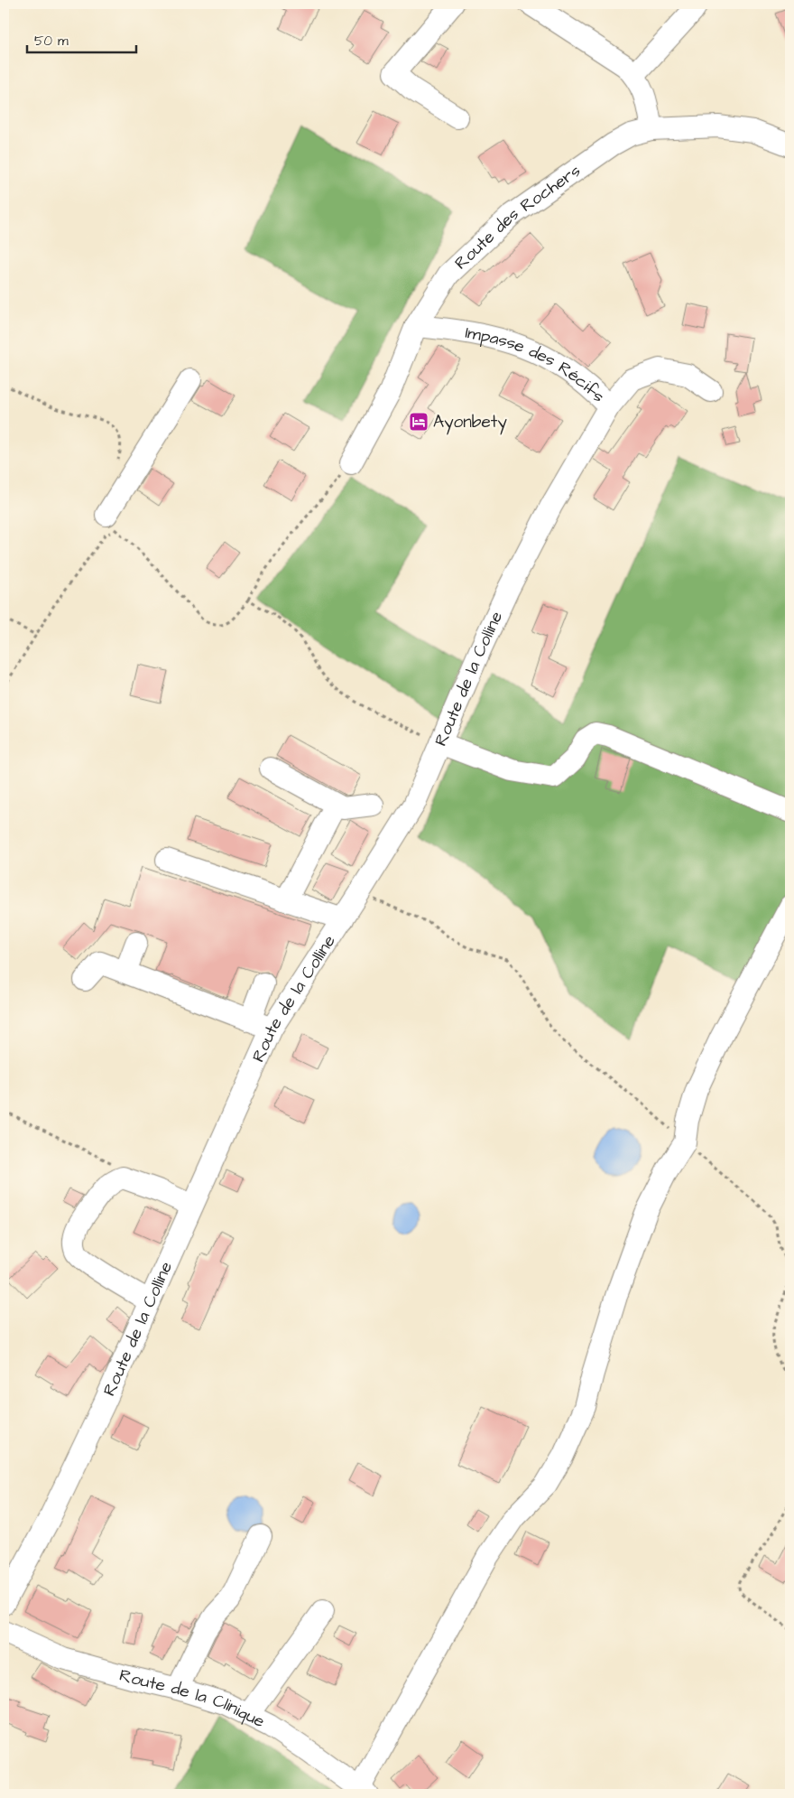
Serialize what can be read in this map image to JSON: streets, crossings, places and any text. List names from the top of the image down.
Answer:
{
  "streets": {
    "street": [
      "Route des Rochers",
      "Impasse des Récifs",
      "Route de la Colline",
      "Route de la Clinique"
    ]
  },
  "crossings": [
    ["Route des Rochers", "Impasse des Récifs"],
    ["Impasse des Récifs", "Route de la Colline"]
  ],
  "places": {
    "hotel": ["Ayonbety"]
  },
  "scale_bar": "50 m"
}
